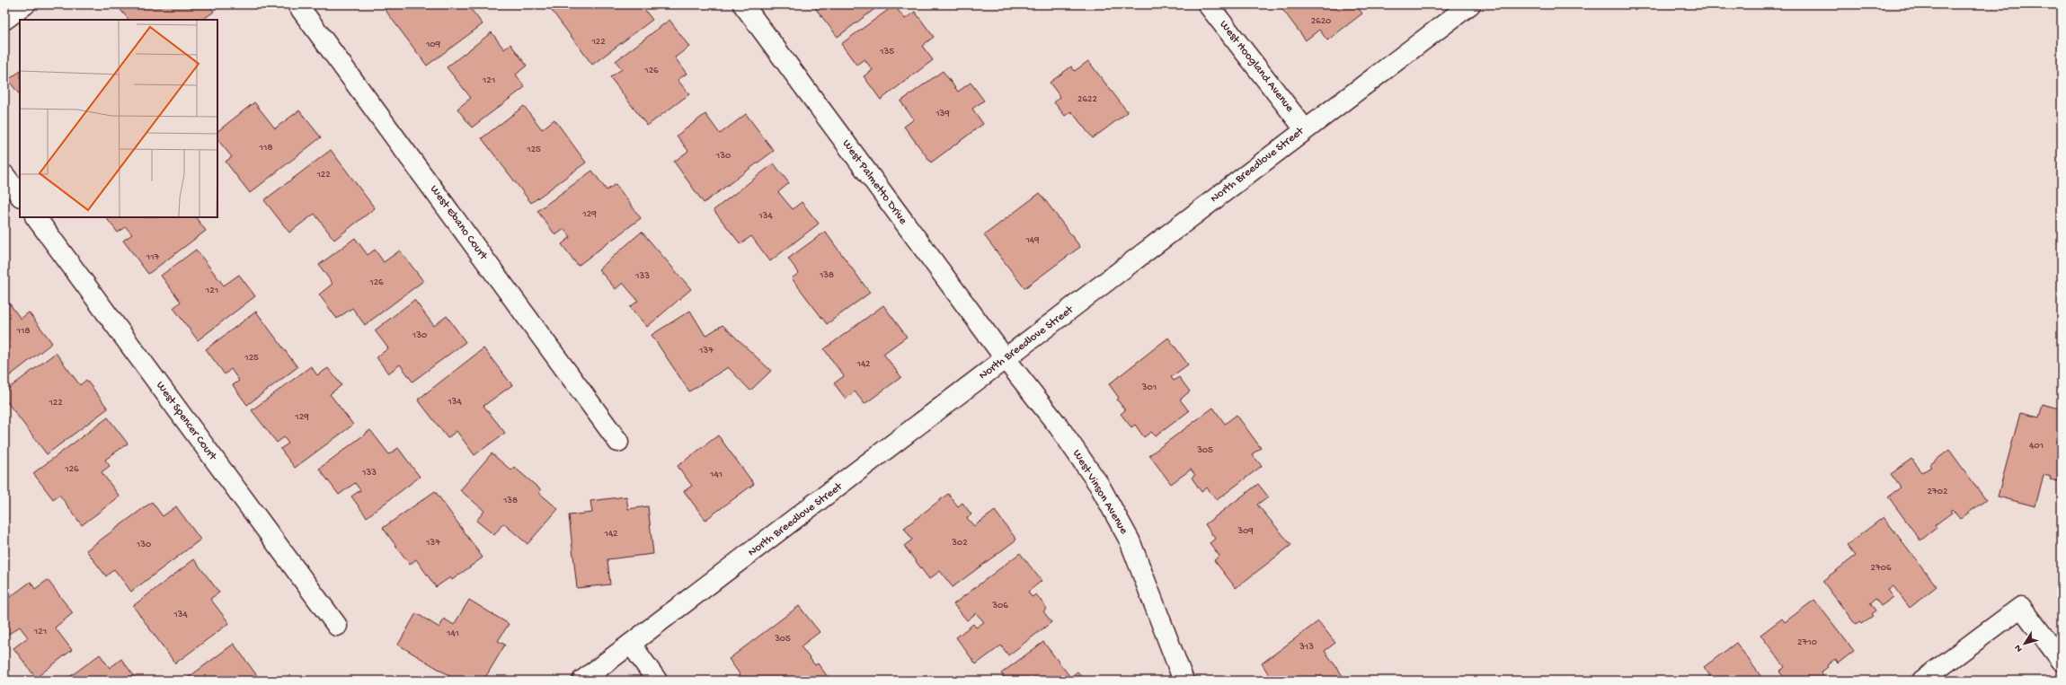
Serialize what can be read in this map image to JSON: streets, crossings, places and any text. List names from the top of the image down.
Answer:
{
  "streets": {
    "street": [
      "West Hoogland Avenue",
      "North Breedlove Street",
      "West Palmetto Drive",
      "West Ebano Court",
      "West Spencer Court",
      "West Vinson Avenue"
    ]
  },
  "crossings": [
    ["West Hoogland Avenue", "North Breedlove Street"],
    ["North Breedlove Street", "West Palmetto Drive"],
    ["North Breedlove Street", "West Vinson Avenue"],
    ["West Palmetto Drive", "West Vinson Avenue"]
  ],
  "house_numbers": [
    "2620",
    "122",
    "109",
    "135",
    "126",
    "121",
    "2622",
    "139",
    "118",
    "125",
    "130",
    "122",
    "129",
    "134",
    "149",
    "117",
    "138",
    "133",
    "126",
    "121",
    "118",
    "130",
    "137",
    "125",
    "142",
    "301",
    "134",
    "122",
    "129",
    "401",
    "305",
    "126",
    "133",
    "141",
    "2702",
    "138",
    "309",
    "142",
    "137",
    "302",
    "130",
    "2706",
    "306",
    "134",
    "121",
    "141",
    "305",
    "2710",
    "313"
  ],
  "north": "bottom left"
}
